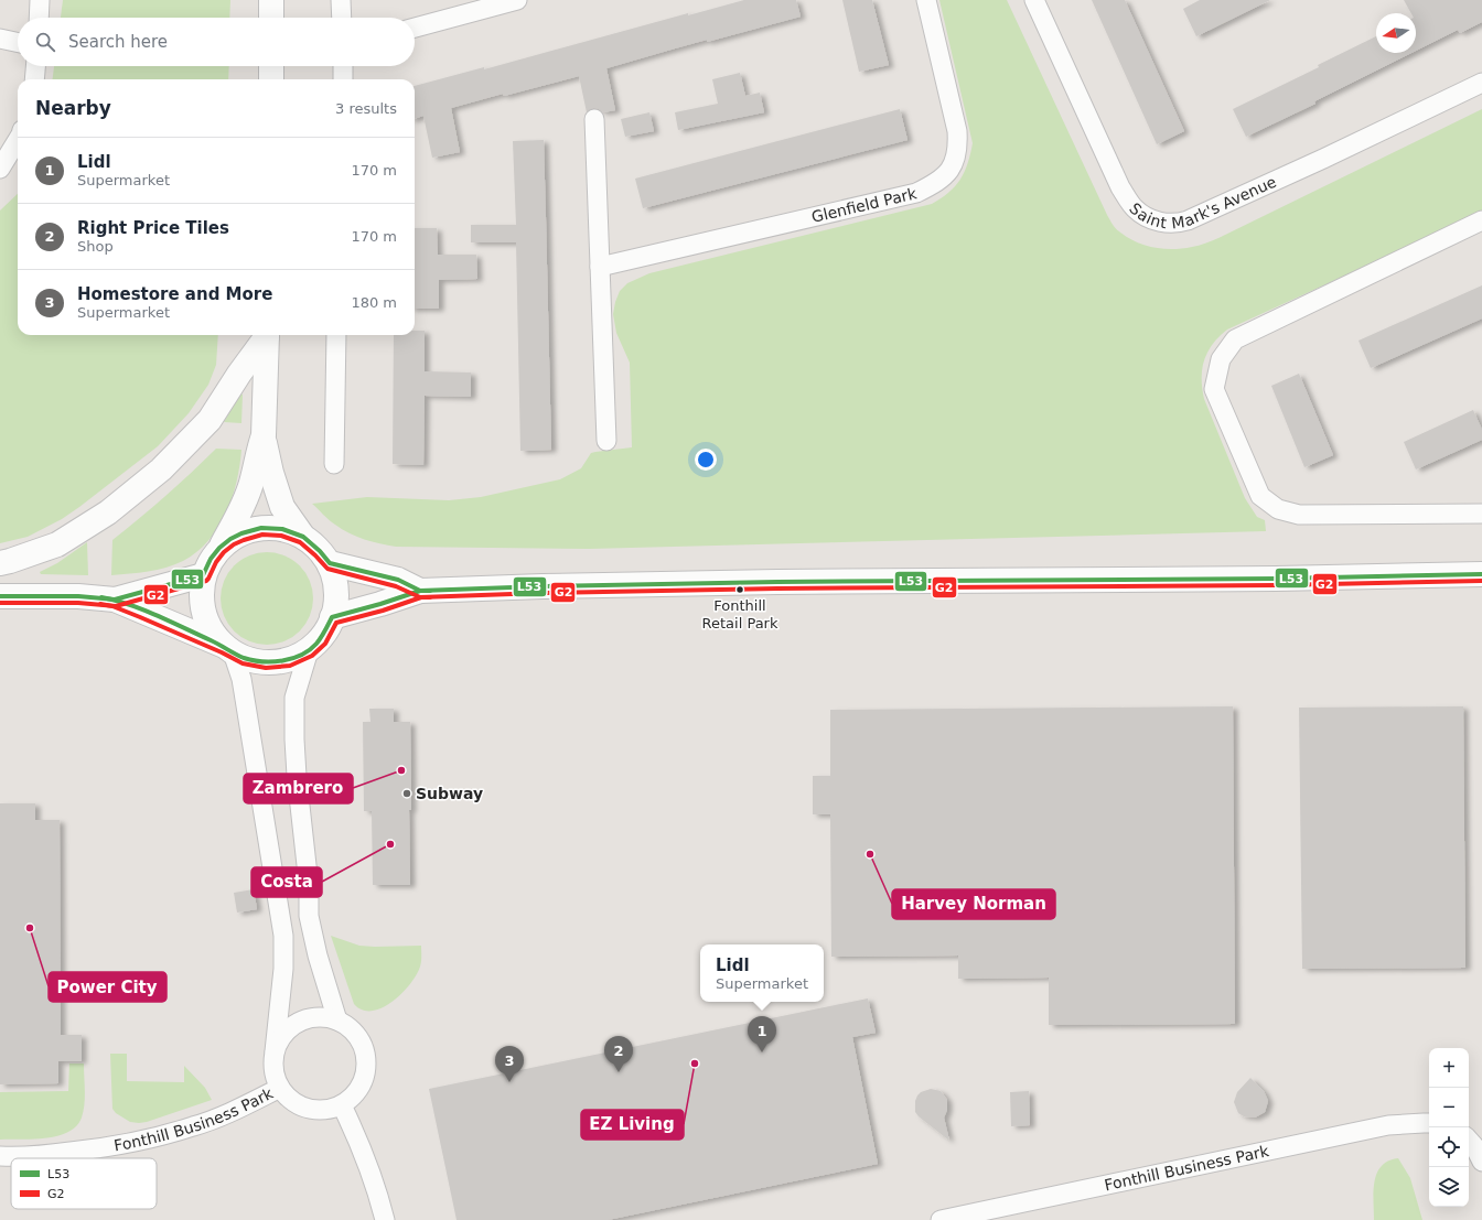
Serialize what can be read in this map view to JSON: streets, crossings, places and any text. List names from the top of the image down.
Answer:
{
  "streets": {
    "street": ["Saint Mark's Avenue", "Glenfield Park", "Fonthill Business Park"]
  },
  "places": [
    "Fonthill Retail Park",
    "Zambrero",
    "Subway",
    "Costa",
    "Harvey Norman",
    "Power City",
    "EZ Living"
  ],
  "lines": ["transit line L53", "transit line G2"],
  "legend": ["L53", "G2"],
  "north": "left",
  "page": {
    "search": "Search here",
    "heading": ["Nearby", "3 results"],
    "list": [
      {
        "mark": "1",
        "name": "Lidl",
        "note": "Supermarket",
        "value": "170 m"
      },
      {
        "mark": "2",
        "name": "Right Price Tiles",
        "note": "Shop",
        "value": "170 m"
      },
      {
        "mark": "3",
        "name": "Homestore and More",
        "note": "Supermarket",
        "value": "180 m"
      }
    ],
    "popup": ["Lidl", "Supermarket"],
    "pins": ["1", "2", "3"],
    "map_buttons": ["+", "−"]
  }
}
